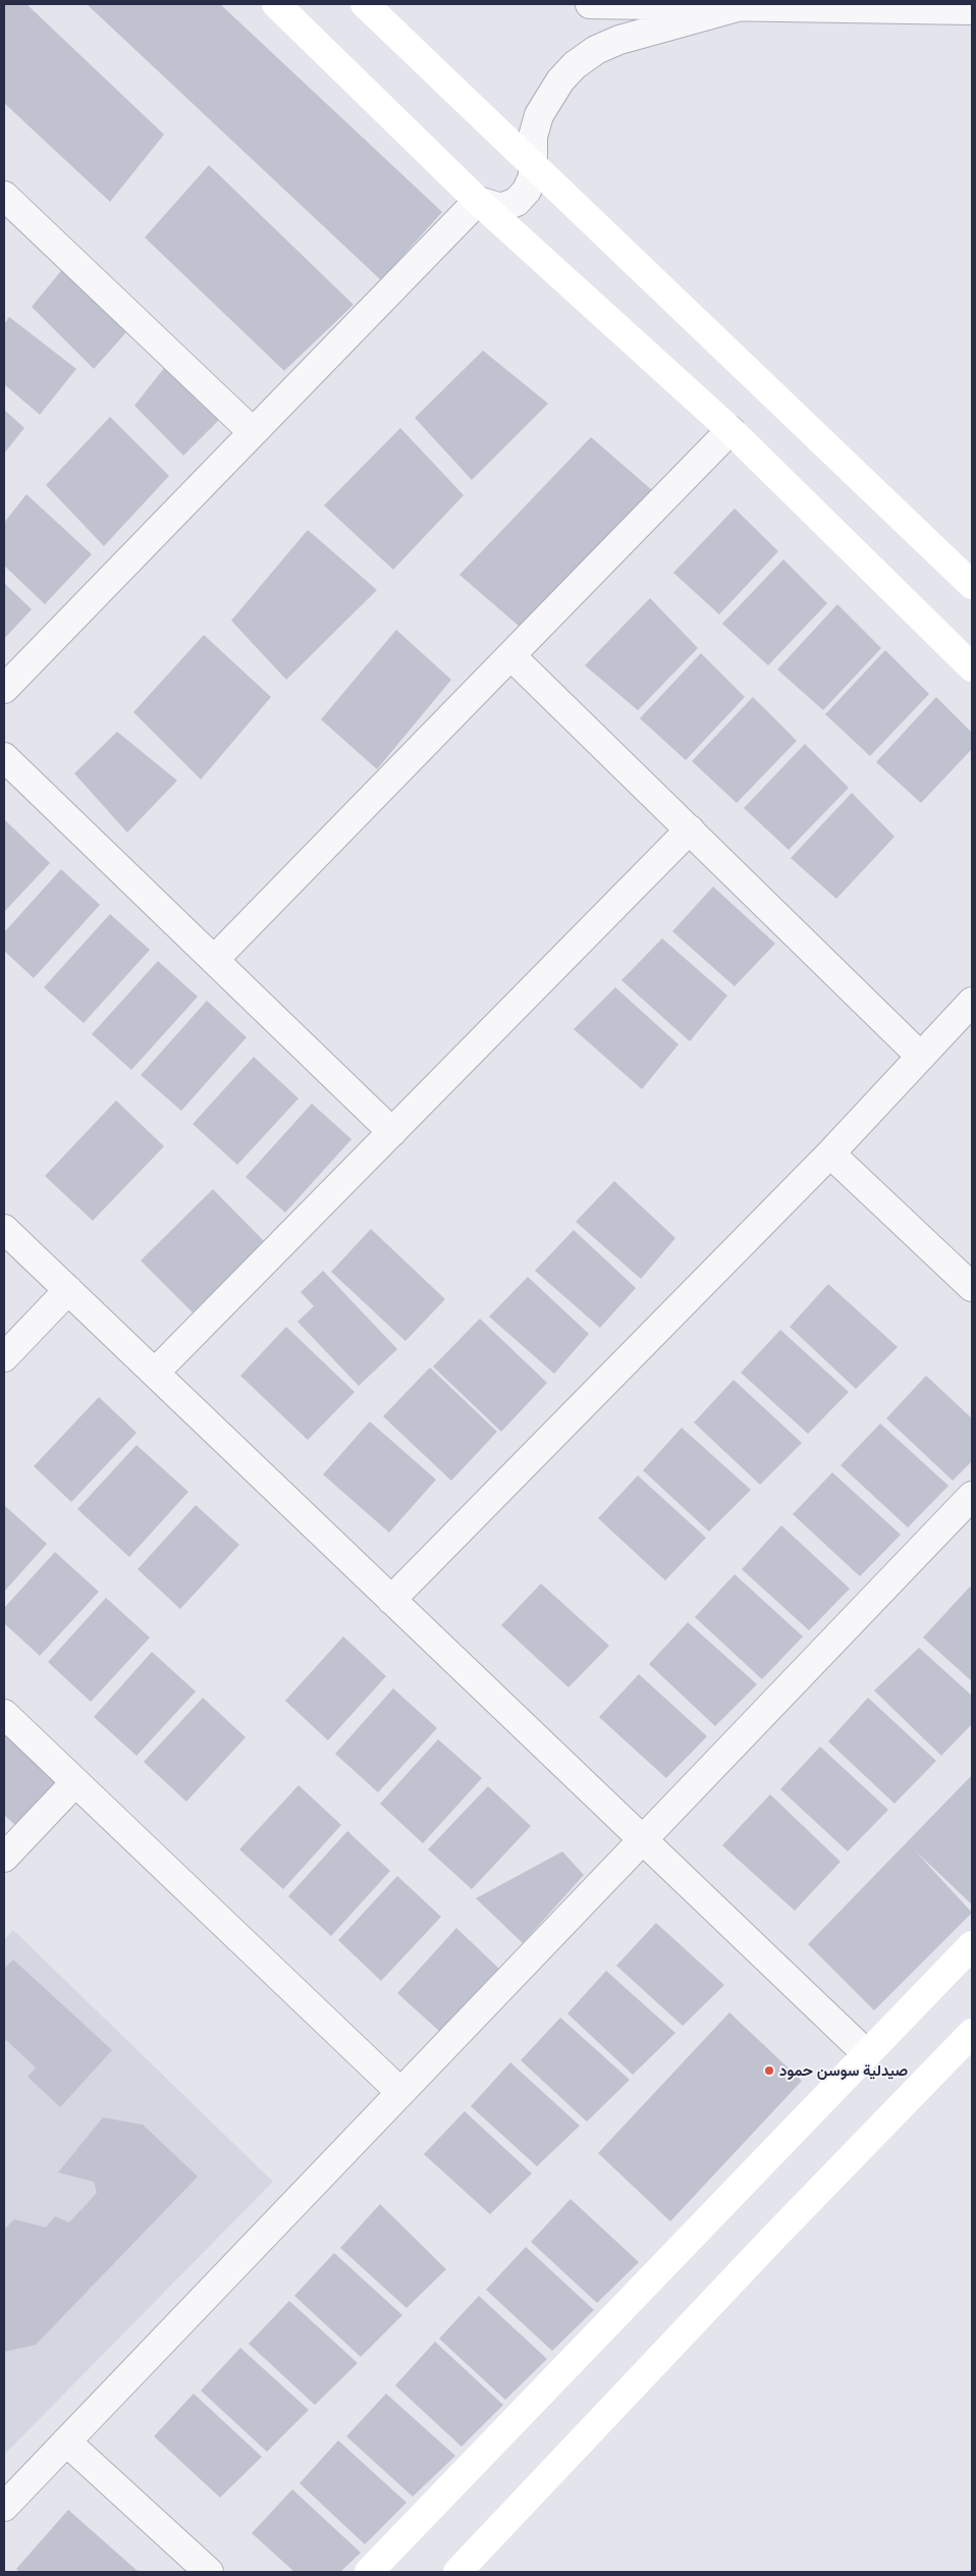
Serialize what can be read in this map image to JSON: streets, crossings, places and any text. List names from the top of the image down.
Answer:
{
  "places": ["صيدلية سوسن حمود"]
}
